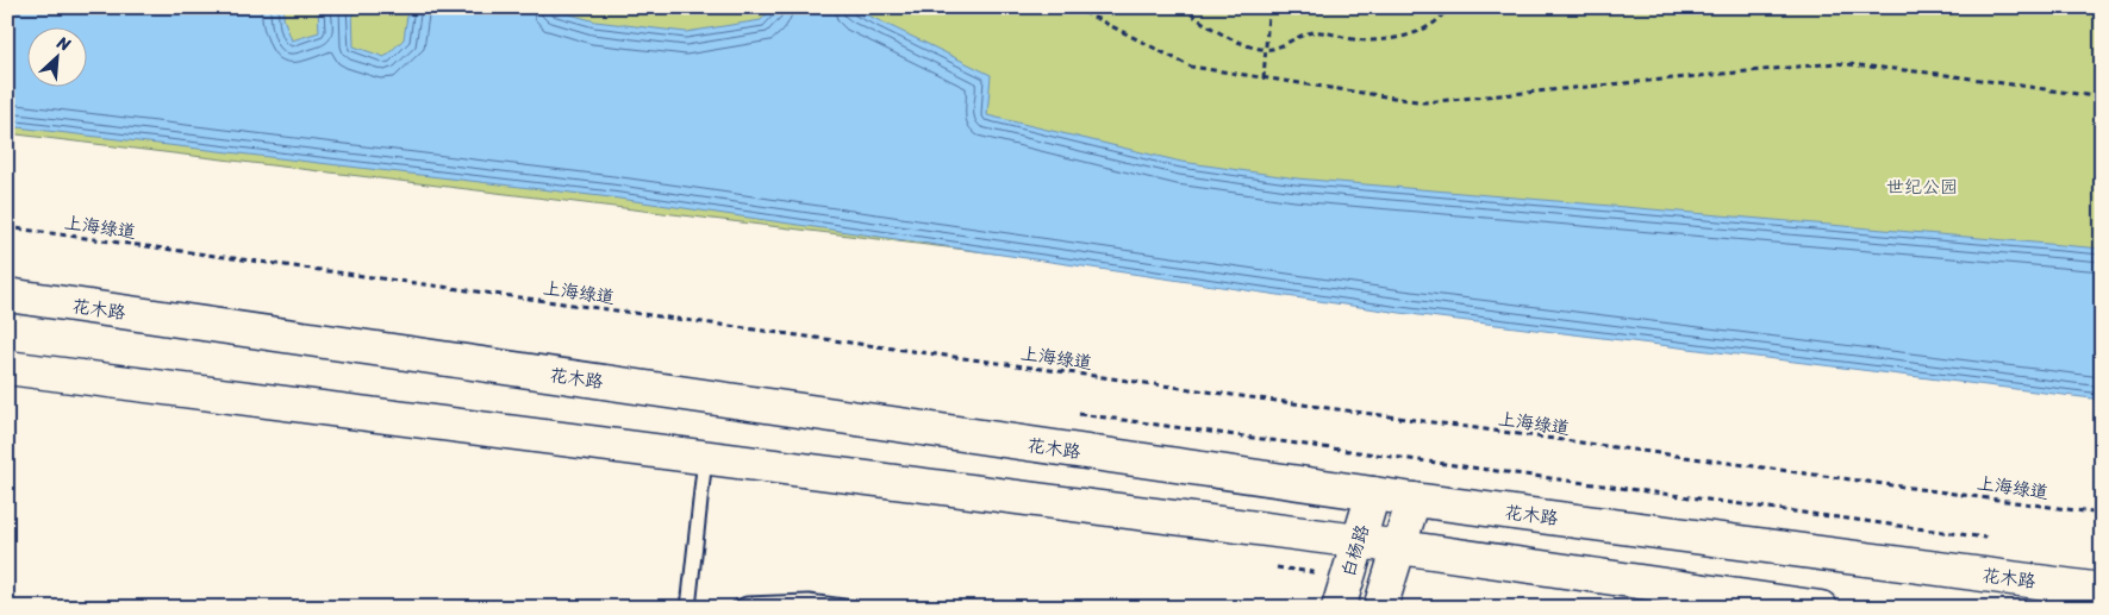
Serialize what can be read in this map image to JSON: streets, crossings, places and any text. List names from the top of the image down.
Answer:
{
  "streets": {
    "main road": ["花木路", "白杨路"],
    "path": ["上海绿道"]
  },
  "crossings": [
    ["花木路", "白杨路"]
  ],
  "parks": ["世纪公园"],
  "north": "top right"
}
